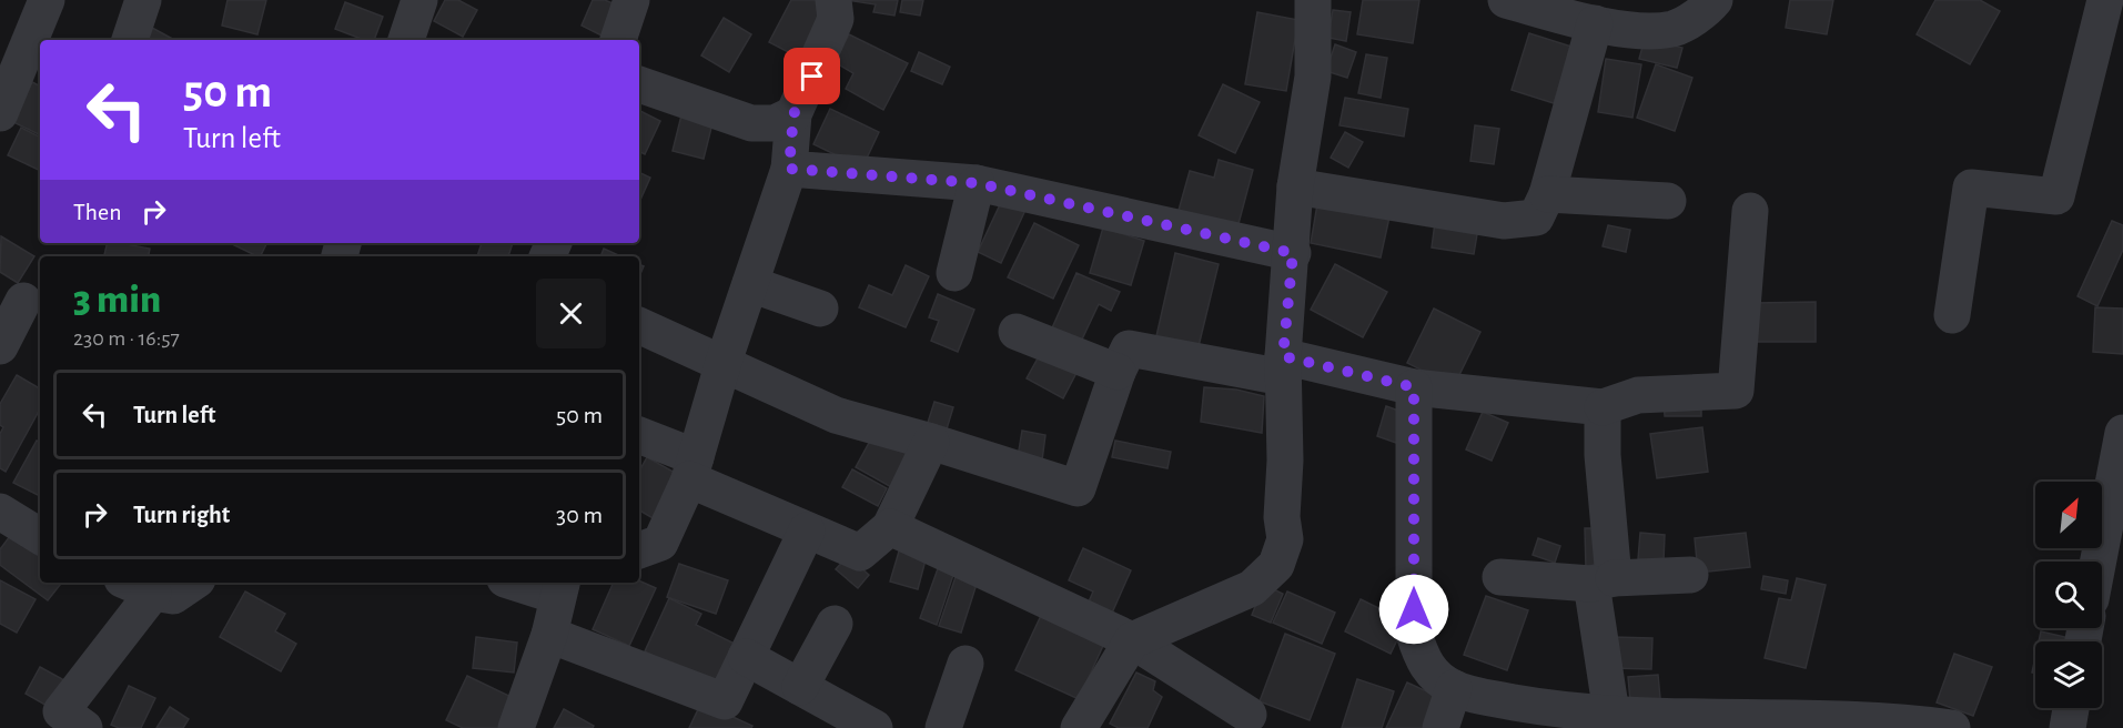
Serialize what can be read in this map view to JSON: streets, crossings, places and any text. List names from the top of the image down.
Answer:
{
  "north": "top right",
  "page": {
    "turn": ["50 m", "Turn left"],
    "then": "Then",
    "heading": ["3 min", "230 m · 16:57"],
    "list": [
      {
        "name": "Turn left",
        "value": "50 m"
      },
      {
        "name": "Turn right",
        "value": "30 m"
      }
    ]
  }
}
